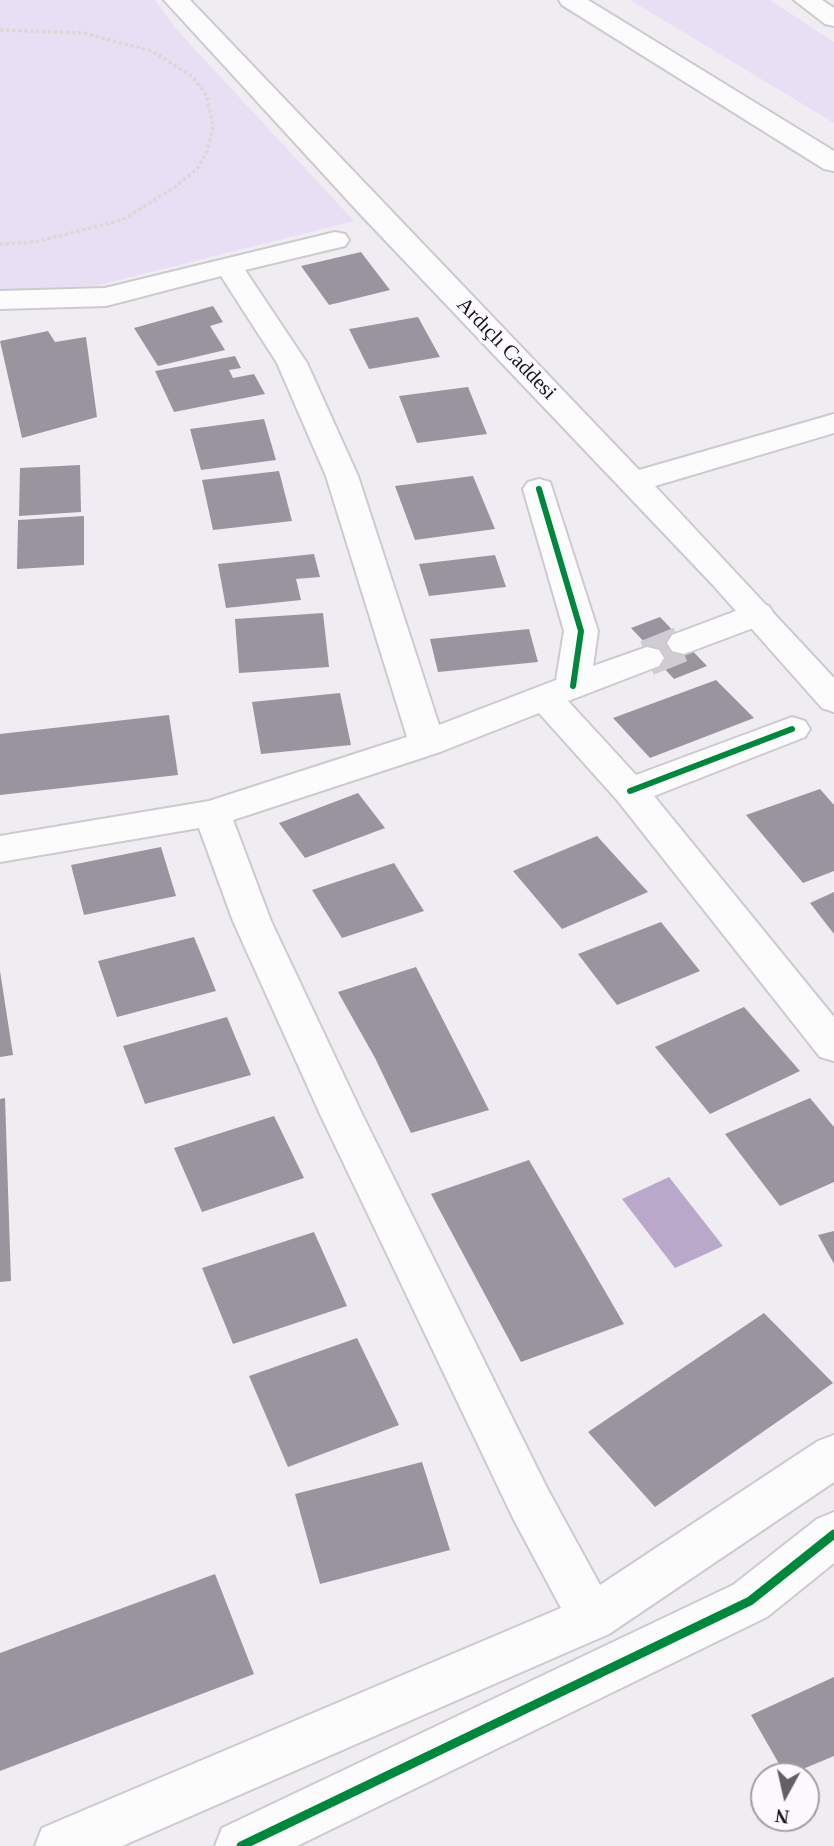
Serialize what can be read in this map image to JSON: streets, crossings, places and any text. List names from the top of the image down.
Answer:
{
  "streets": {
    "main road": ["Ardıçlı Caddesi"]
  },
  "north": "bottom"
}
